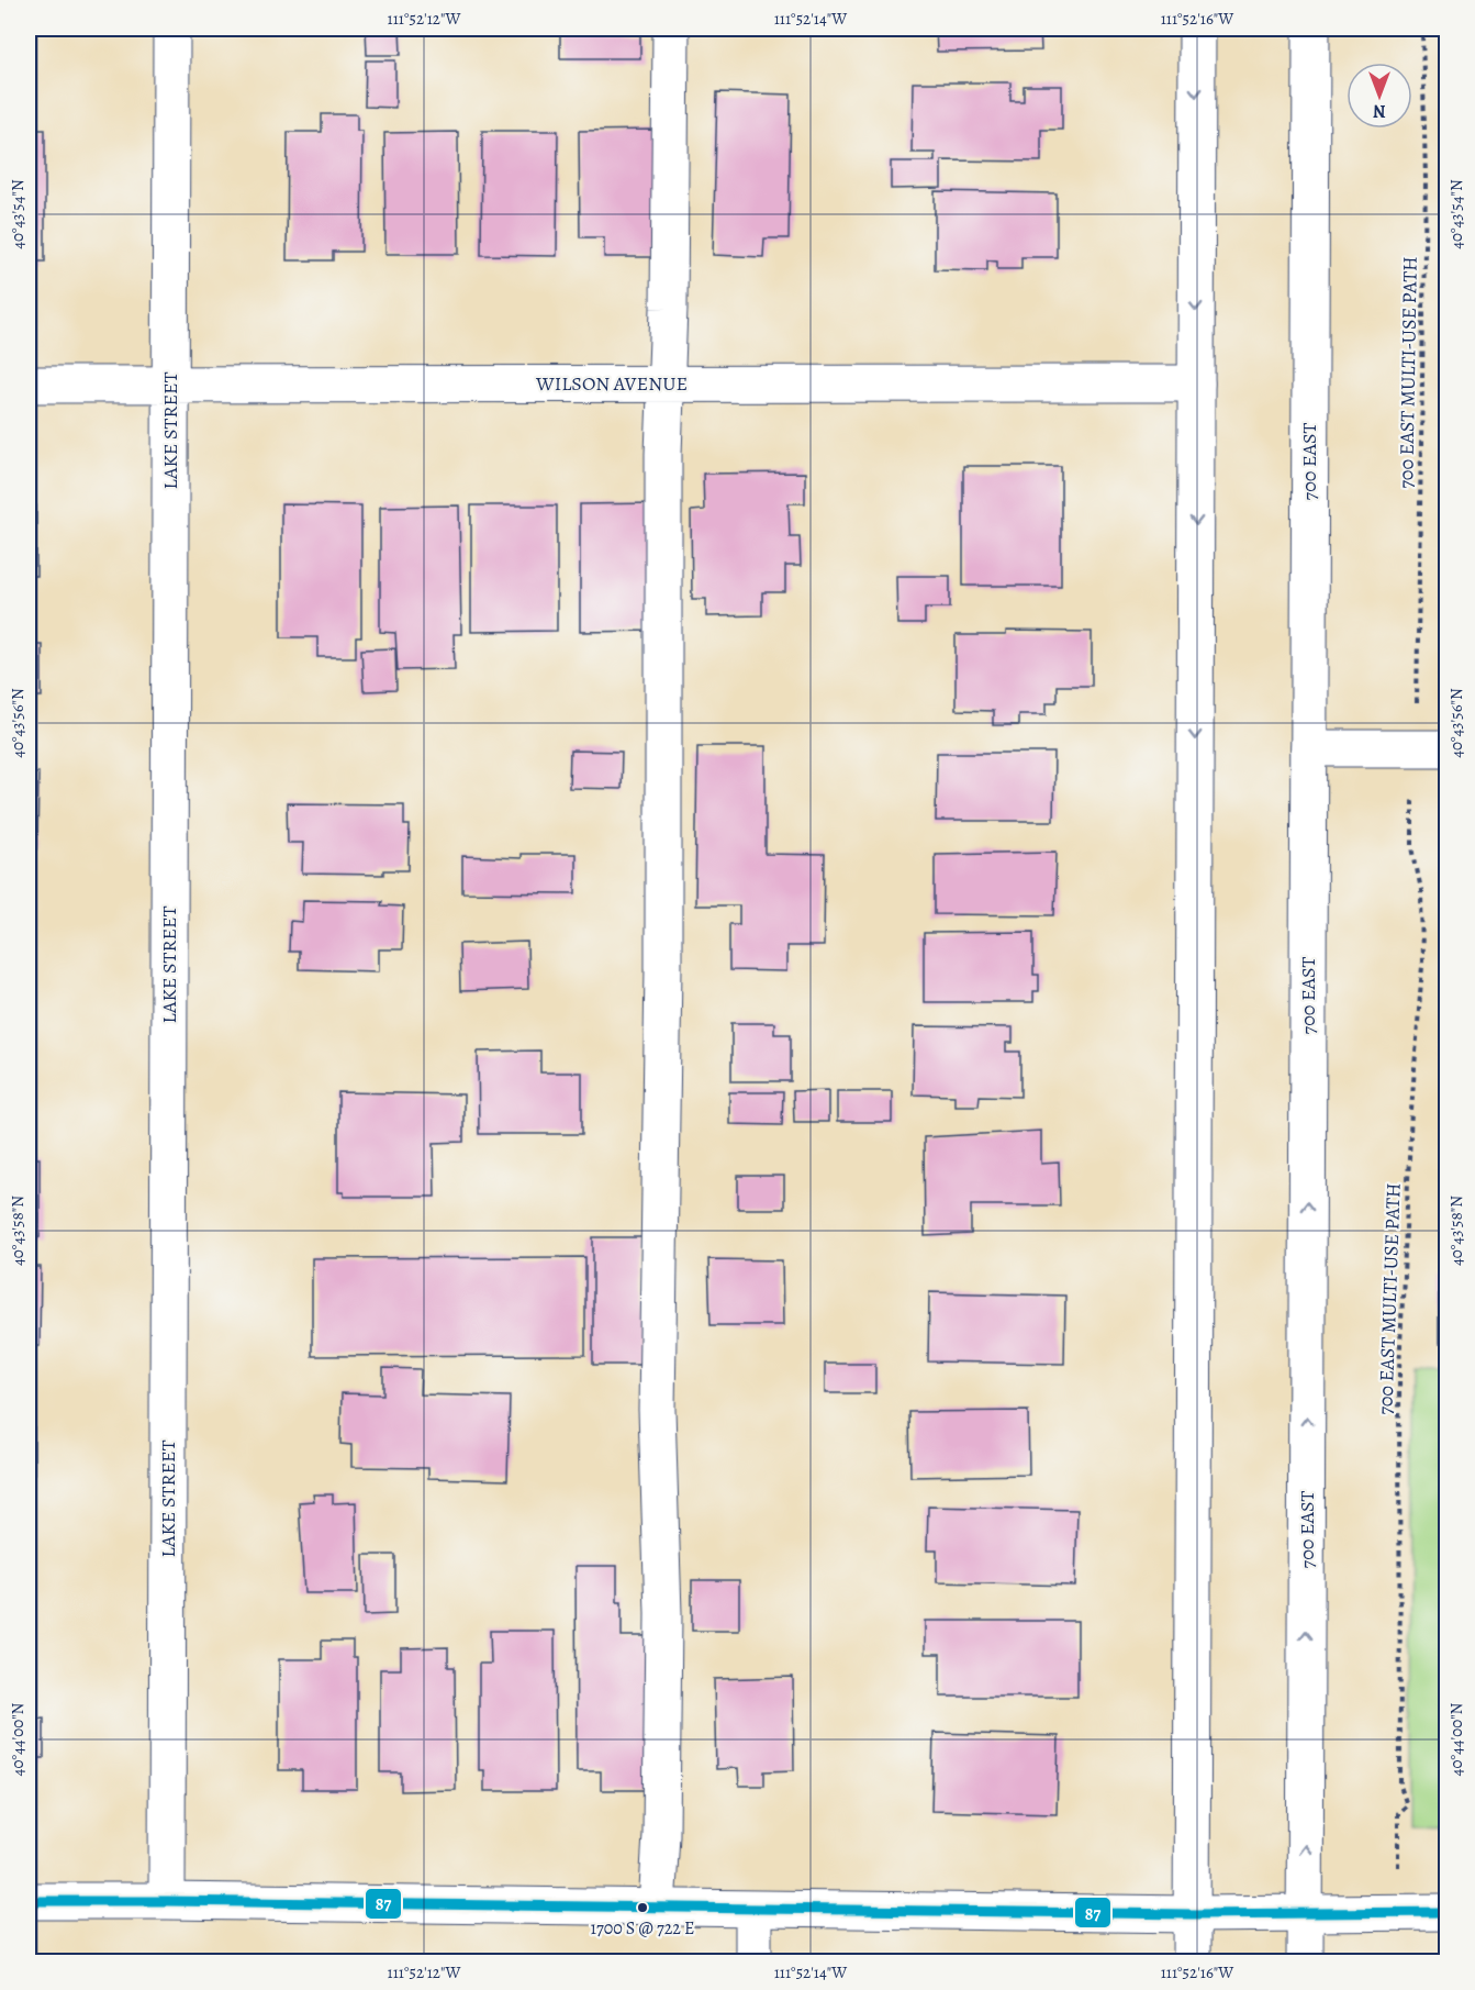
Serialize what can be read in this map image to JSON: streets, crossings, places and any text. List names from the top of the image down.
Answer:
{
  "streets": {
    "street": ["WILSON AVENUE", "LAKE STREET", "700 EAST"],
    "path": ["700 EAST MULTI-USE PATH"]
  },
  "crossings": [
    ["WILSON AVENUE", "LAKE STREET"]
  ],
  "places": ["1700 S @ 722 E"],
  "lines": ["transit line 87"],
  "north": "bottom",
  "coordinates": [
    "111°52'12\"W",
    "111°52'14\"W",
    "111°52'16\"W",
    "40°43'54\"N",
    "40°43'56\"N",
    "40°43'58\"N",
    "40°44'00\"N"
  ]
}
